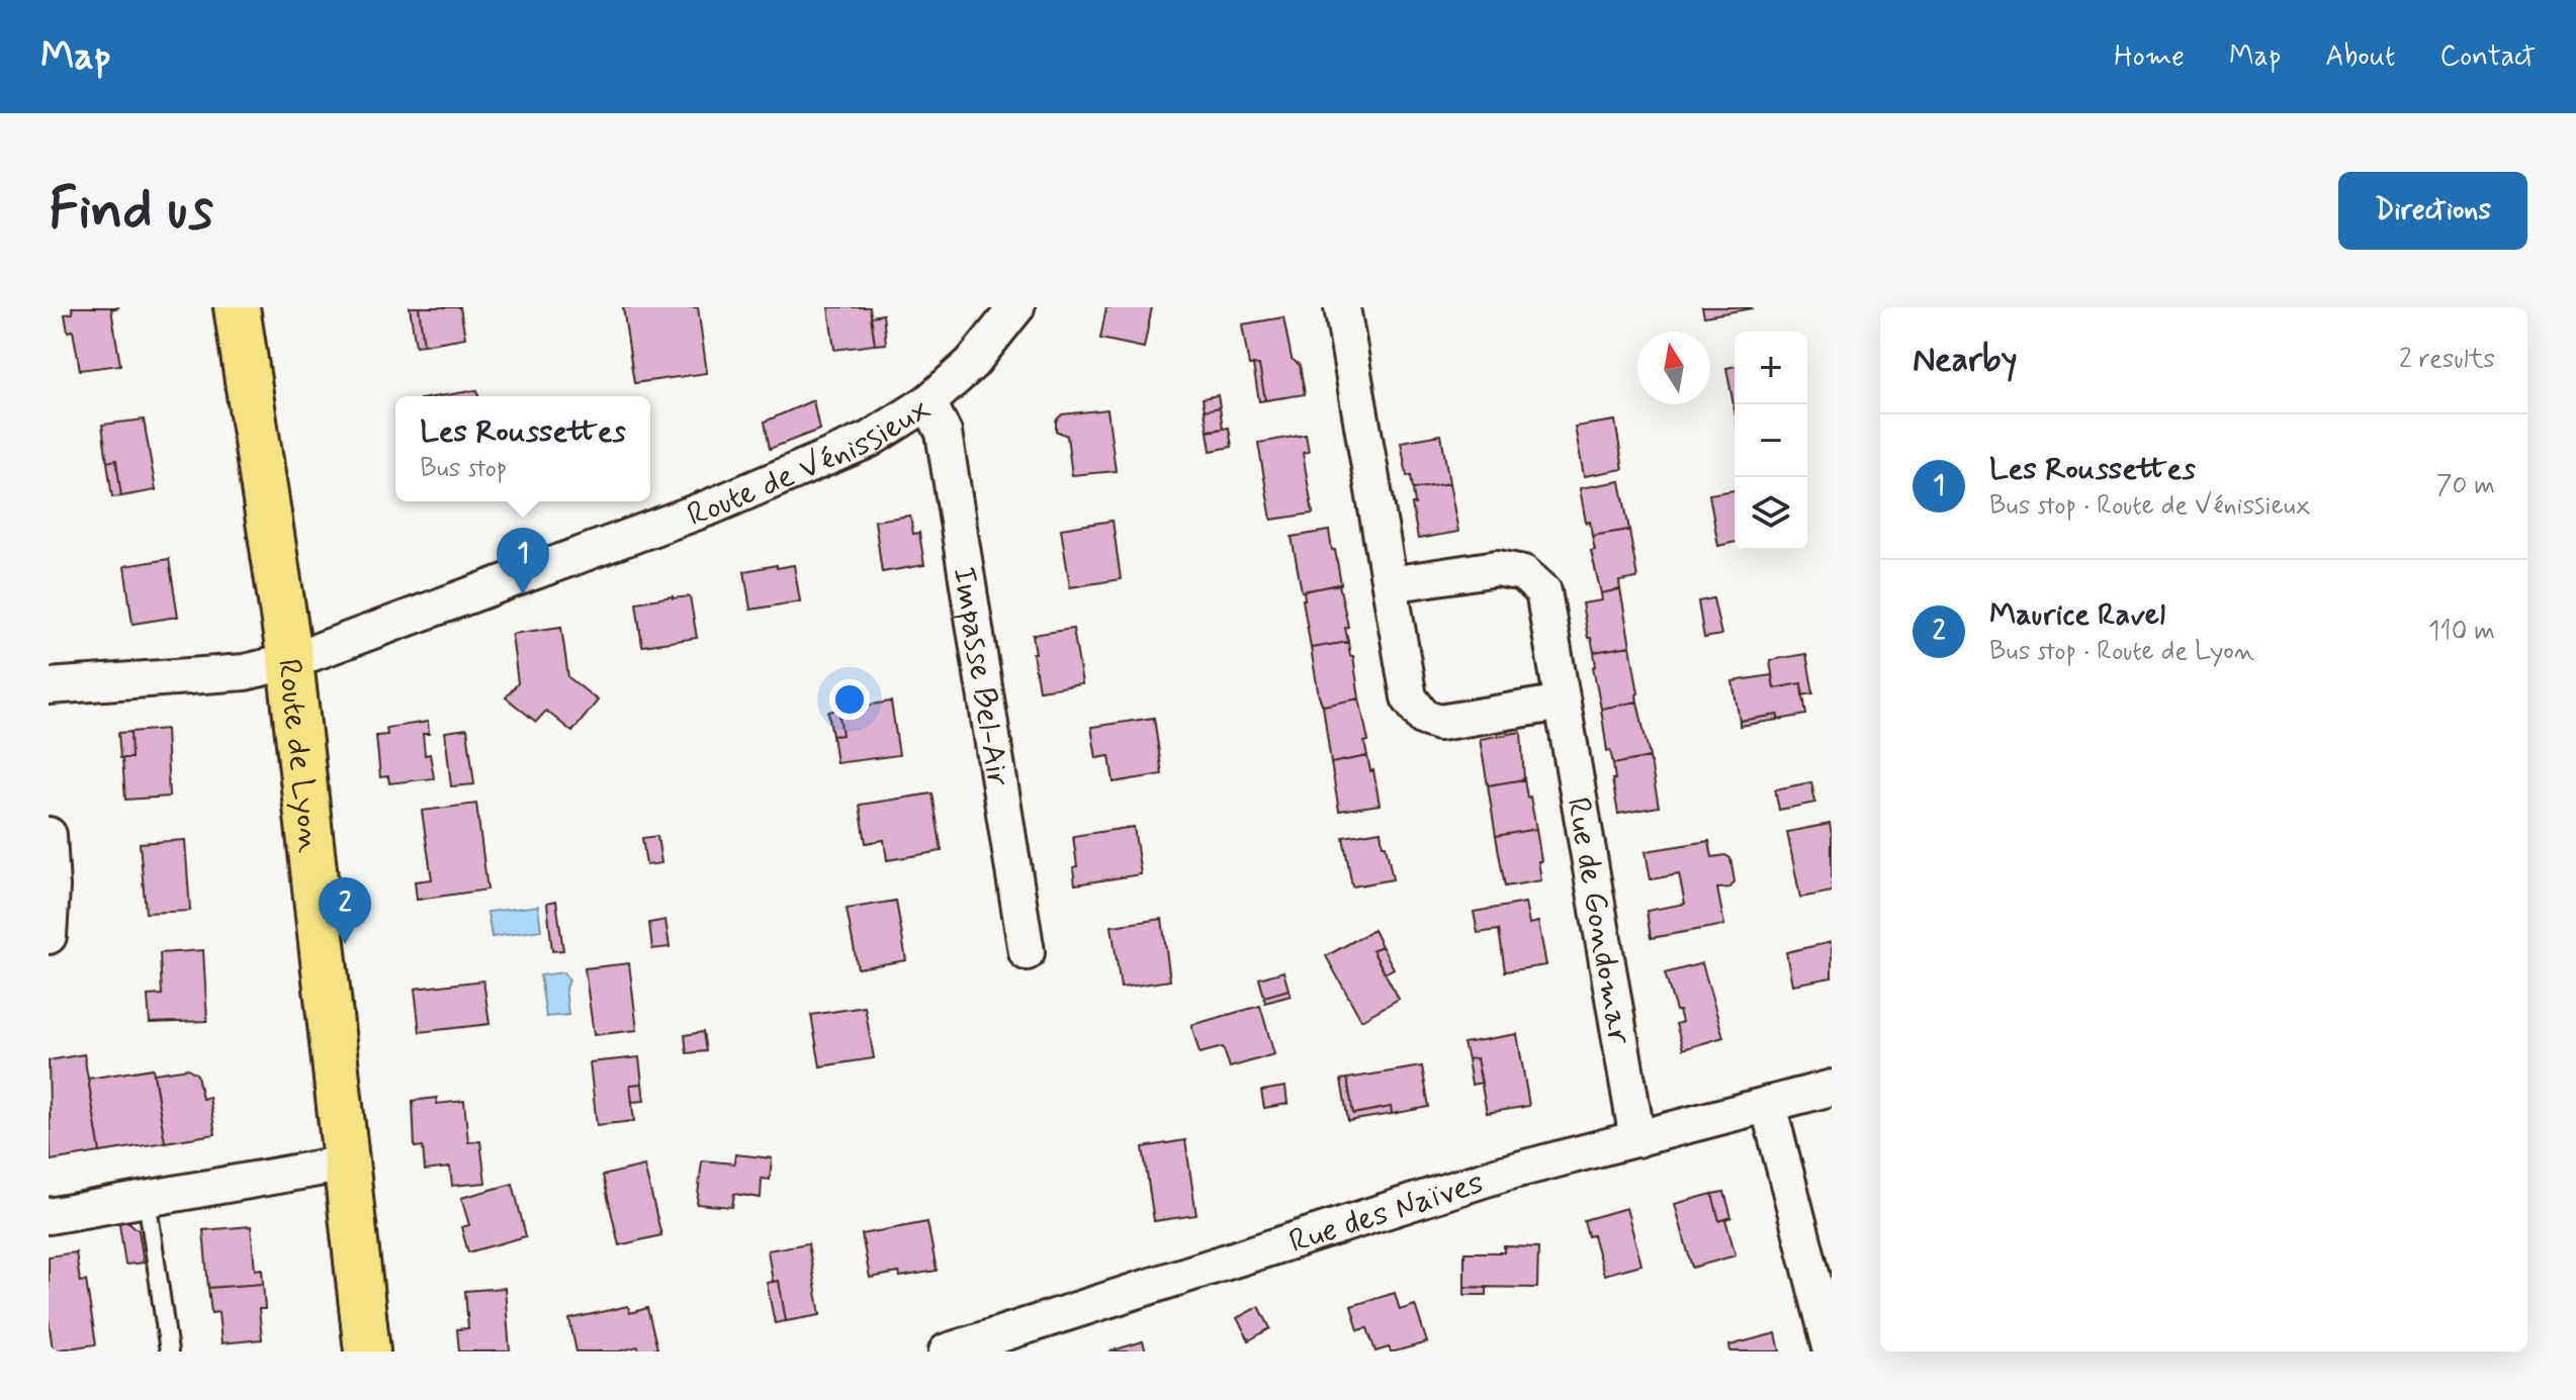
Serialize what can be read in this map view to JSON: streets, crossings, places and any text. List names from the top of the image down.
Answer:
{
  "streets": {
    "main road": ["Route de Lyon"],
    "street": [
      "Route de Vénissieux",
      "Impasse Bel-Air",
      "Rue de Gondomar",
      "Rue des Naïves"
    ]
  },
  "crossings": [
    ["Route de Vénissieux", "Impasse Bel-Air"],
    ["Route de Vénissieux", "Route de Lyon"],
    ["Rue de Gondomar", "Rue des Naïves"]
  ],
  "north": "top",
  "page": {
    "header": "Map",
    "nav": [
      "Home",
      "Map",
      "About",
      "Contact"
    ],
    "buttons": "Directions",
    "title": "Find us",
    "heading": ["Nearby", "2 results"],
    "map_buttons": ["+", "−"],
    "popup": ["Les Roussettes", "Bus stop"],
    "list": [
      {
        "mark": "1",
        "name": "Les Roussettes",
        "note": "Bus stop · Route de Vénissieux",
        "value": "70 m"
      },
      {
        "mark": "2",
        "name": "Maurice Ravel",
        "note": "Bus stop · Route de Lyon",
        "value": "110 m"
      }
    ],
    "pins": ["1", "2"]
  }
}
